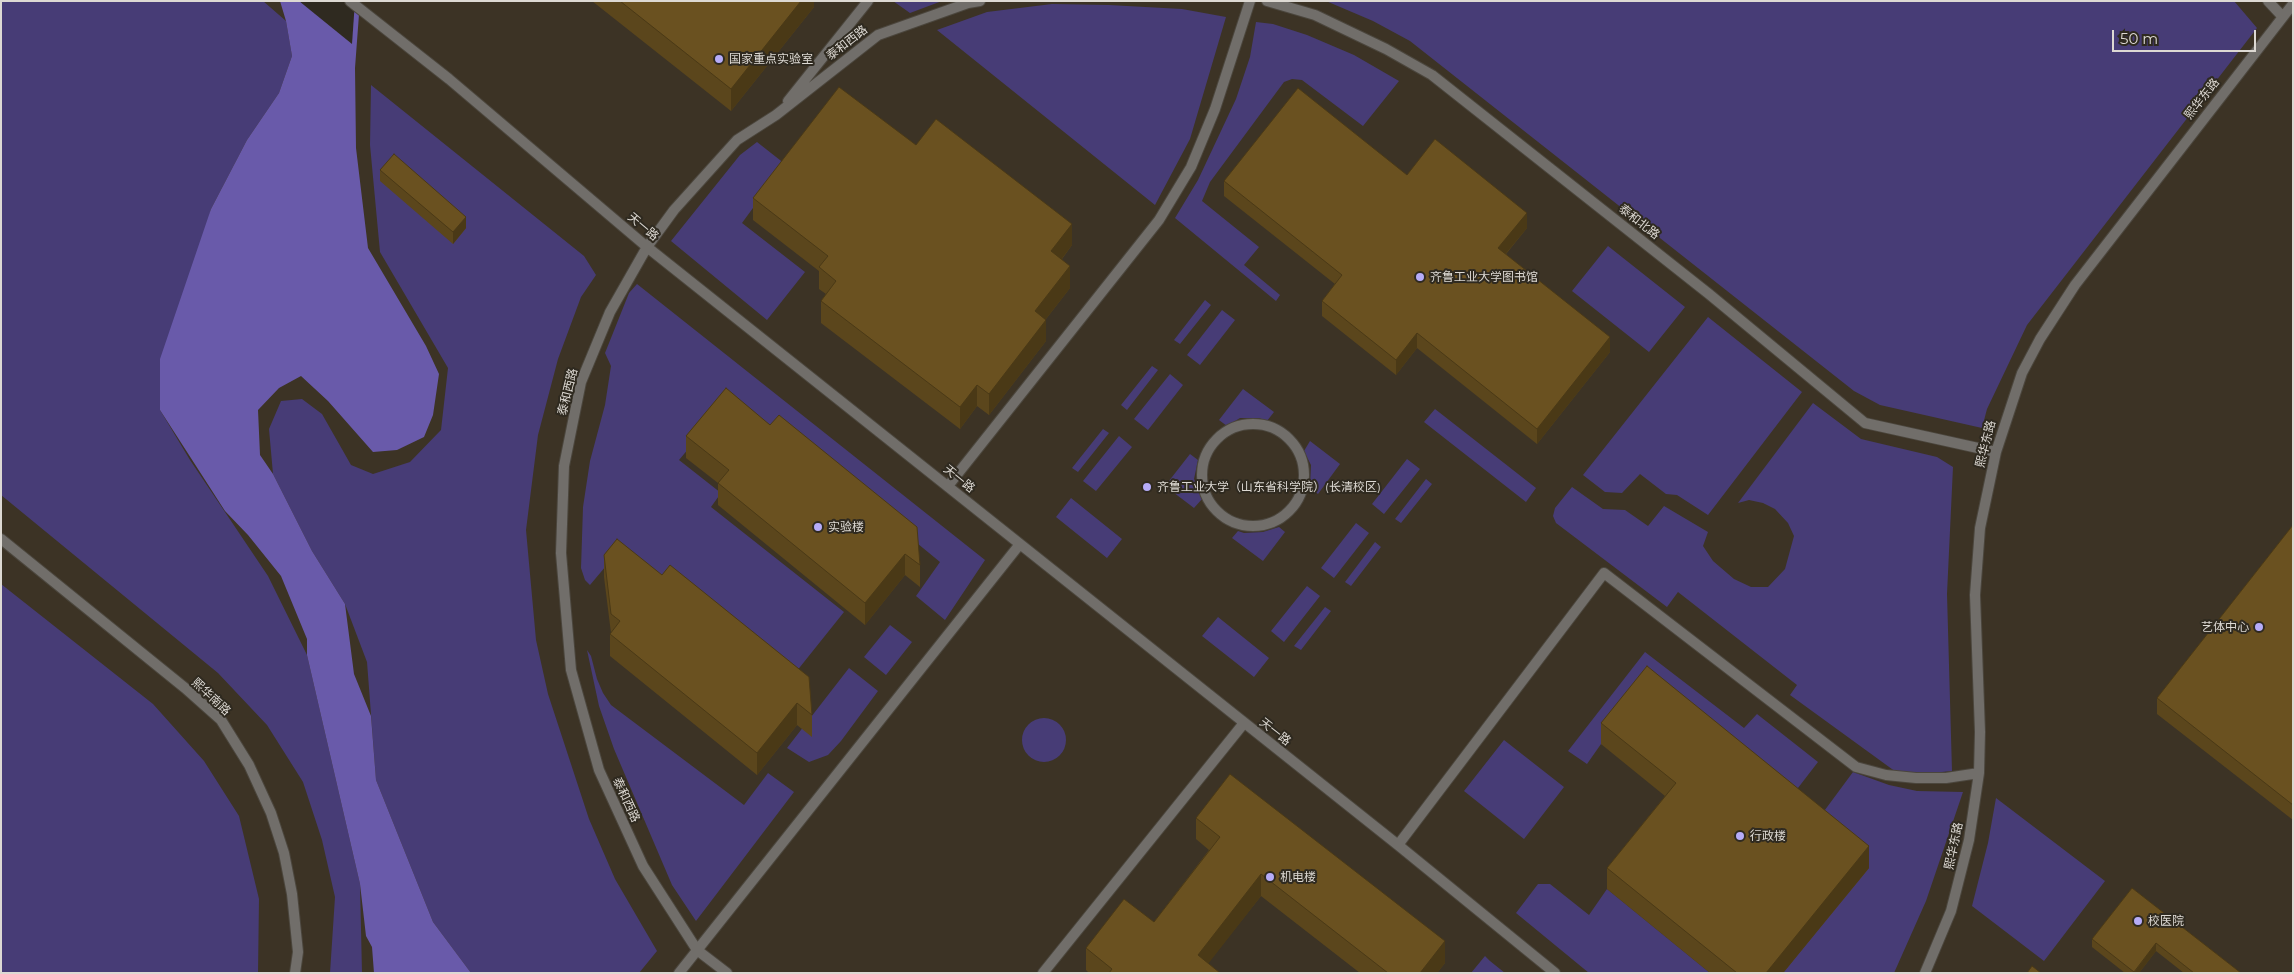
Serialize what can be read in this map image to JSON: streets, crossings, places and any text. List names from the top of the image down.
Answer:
{
  "streets": {
    "street": [
      "泰和西路",
      "熙华东路",
      "泰和北路",
      "天一路",
      "熙华南路"
    ]
  },
  "crossings": [
    ["泰和西路", "天一路"],
    ["熙华东路", "泰和北路"]
  ],
  "places": [
    "国家重点实验室",
    "齐鲁工业大学图书馆",
    "齐鲁工业大学（山东省科学院）(长清校区)",
    "实验楼",
    "艺体中心",
    "行政楼",
    "机电楼",
    "校医院"
  ],
  "scale_bar": "50 m"
}
